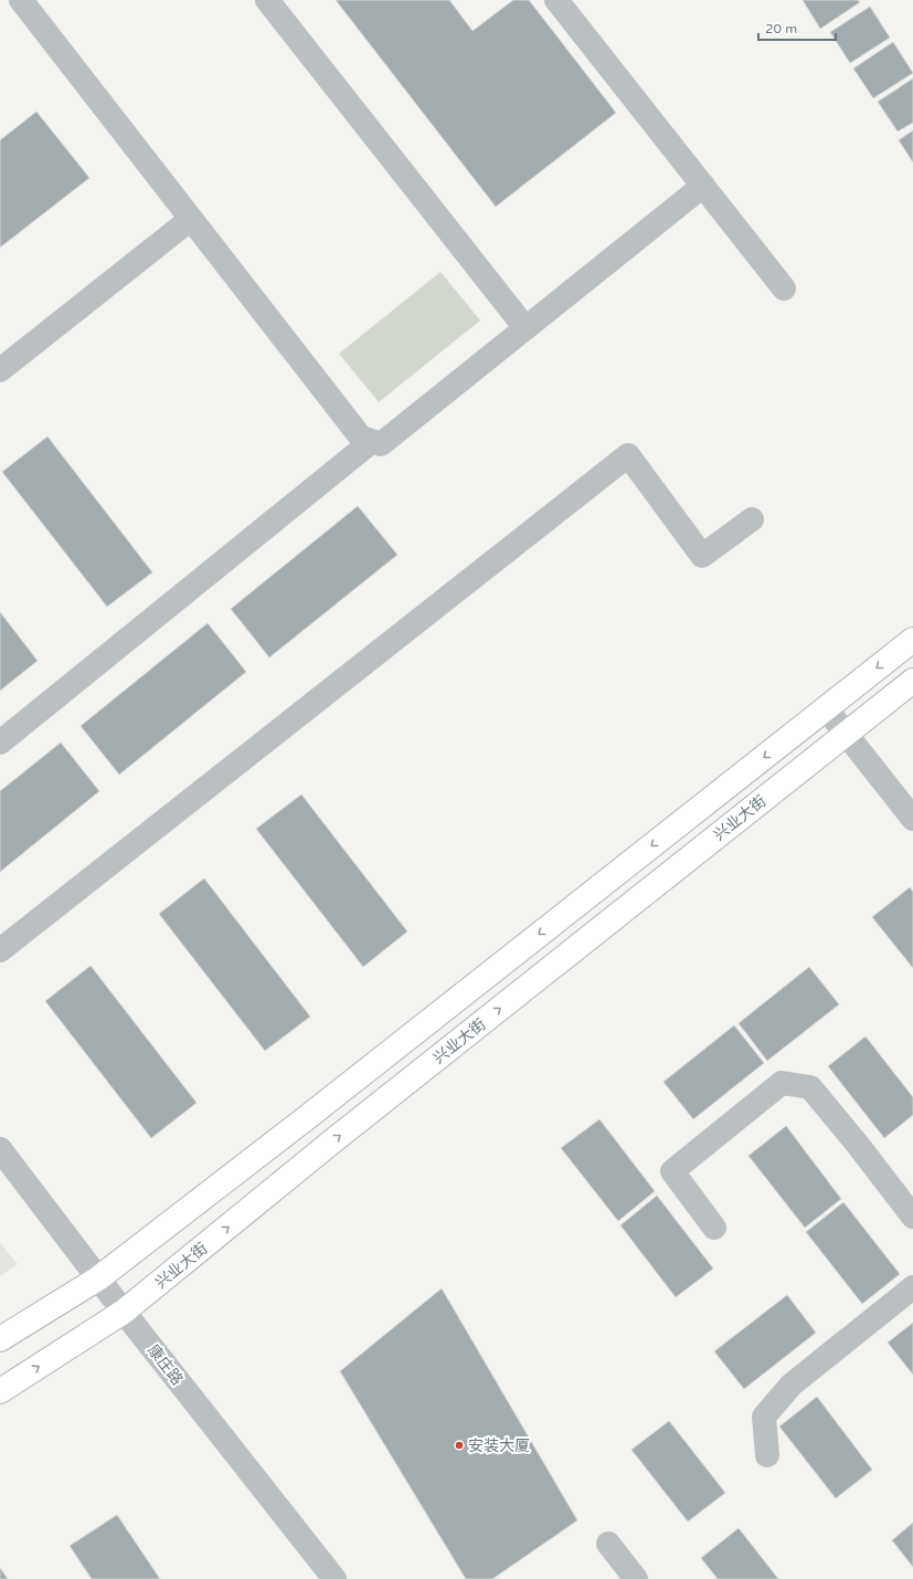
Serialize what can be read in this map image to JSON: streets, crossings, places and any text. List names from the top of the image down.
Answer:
{
  "streets": {
    "main road": ["兴业大街"],
    "street": ["康庄路"]
  },
  "crossings": [
    ["兴业大街", "康庄路"]
  ],
  "places": ["安装大厦"],
  "scale_bar": "20 m"
}
